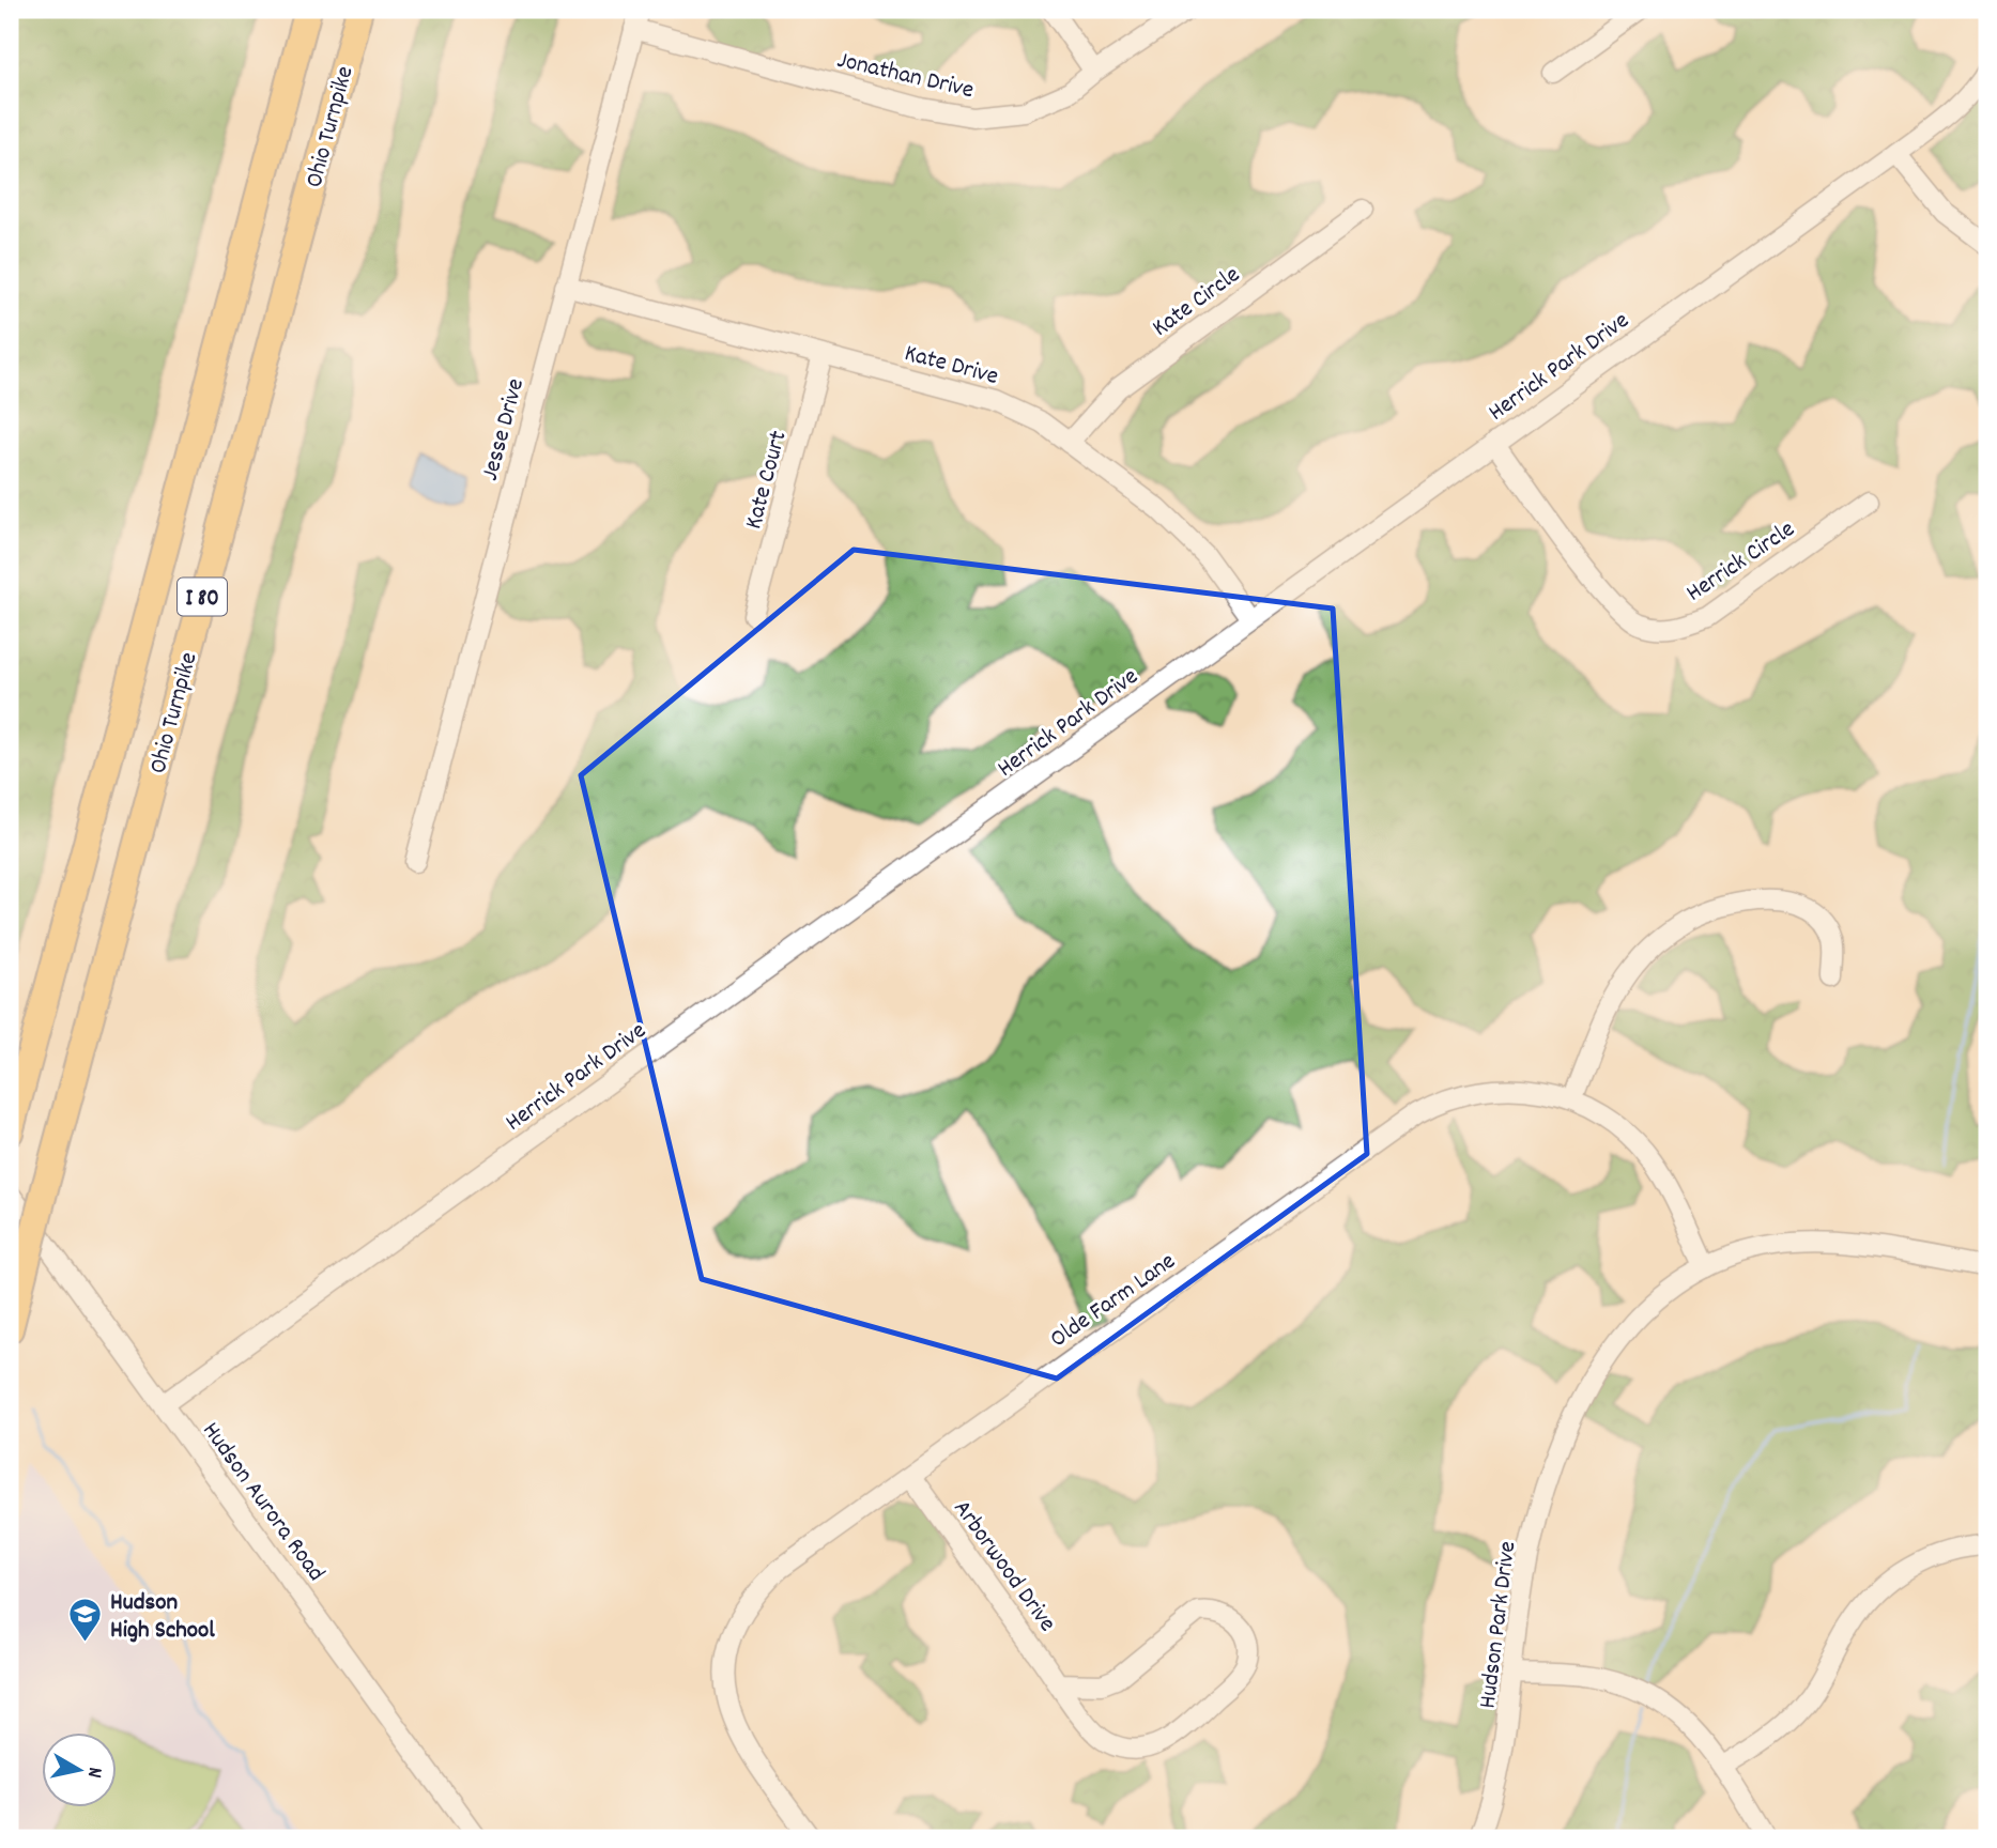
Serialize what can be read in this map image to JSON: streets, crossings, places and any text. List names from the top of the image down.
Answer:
{
  "streets": {
    "highway": ["Ohio Turnpike", "I 80"],
    "street": [
      "Jonathan Drive",
      "Kate Circle",
      "Kate Drive",
      "Herrick Park Drive",
      "Jesse Drive",
      "Kate Court",
      "Herrick Circle",
      "Olde Farm Lane",
      "Hudson Aurora Road",
      "Arborwood Drive",
      "Hudson Park Drive"
    ]
  },
  "crossings": [
    ["Jonathan Drive", "Jesse Drive"],
    ["Kate Circle", "Kate Drive"],
    ["Kate Drive", "Herrick Park Drive"],
    ["Kate Drive", "Jesse Drive"],
    ["Kate Drive", "Kate Court"],
    ["Herrick Park Drive", "Herrick Circle"],
    ["Herrick Park Drive", "Hudson Aurora Road"],
    ["Olde Farm Lane", "Arborwood Drive"],
    ["Olde Farm Lane", "Hudson Park Drive"]
  ],
  "places": {
    "school or university": ["Hudson High School"]
  },
  "north": "right"
}
